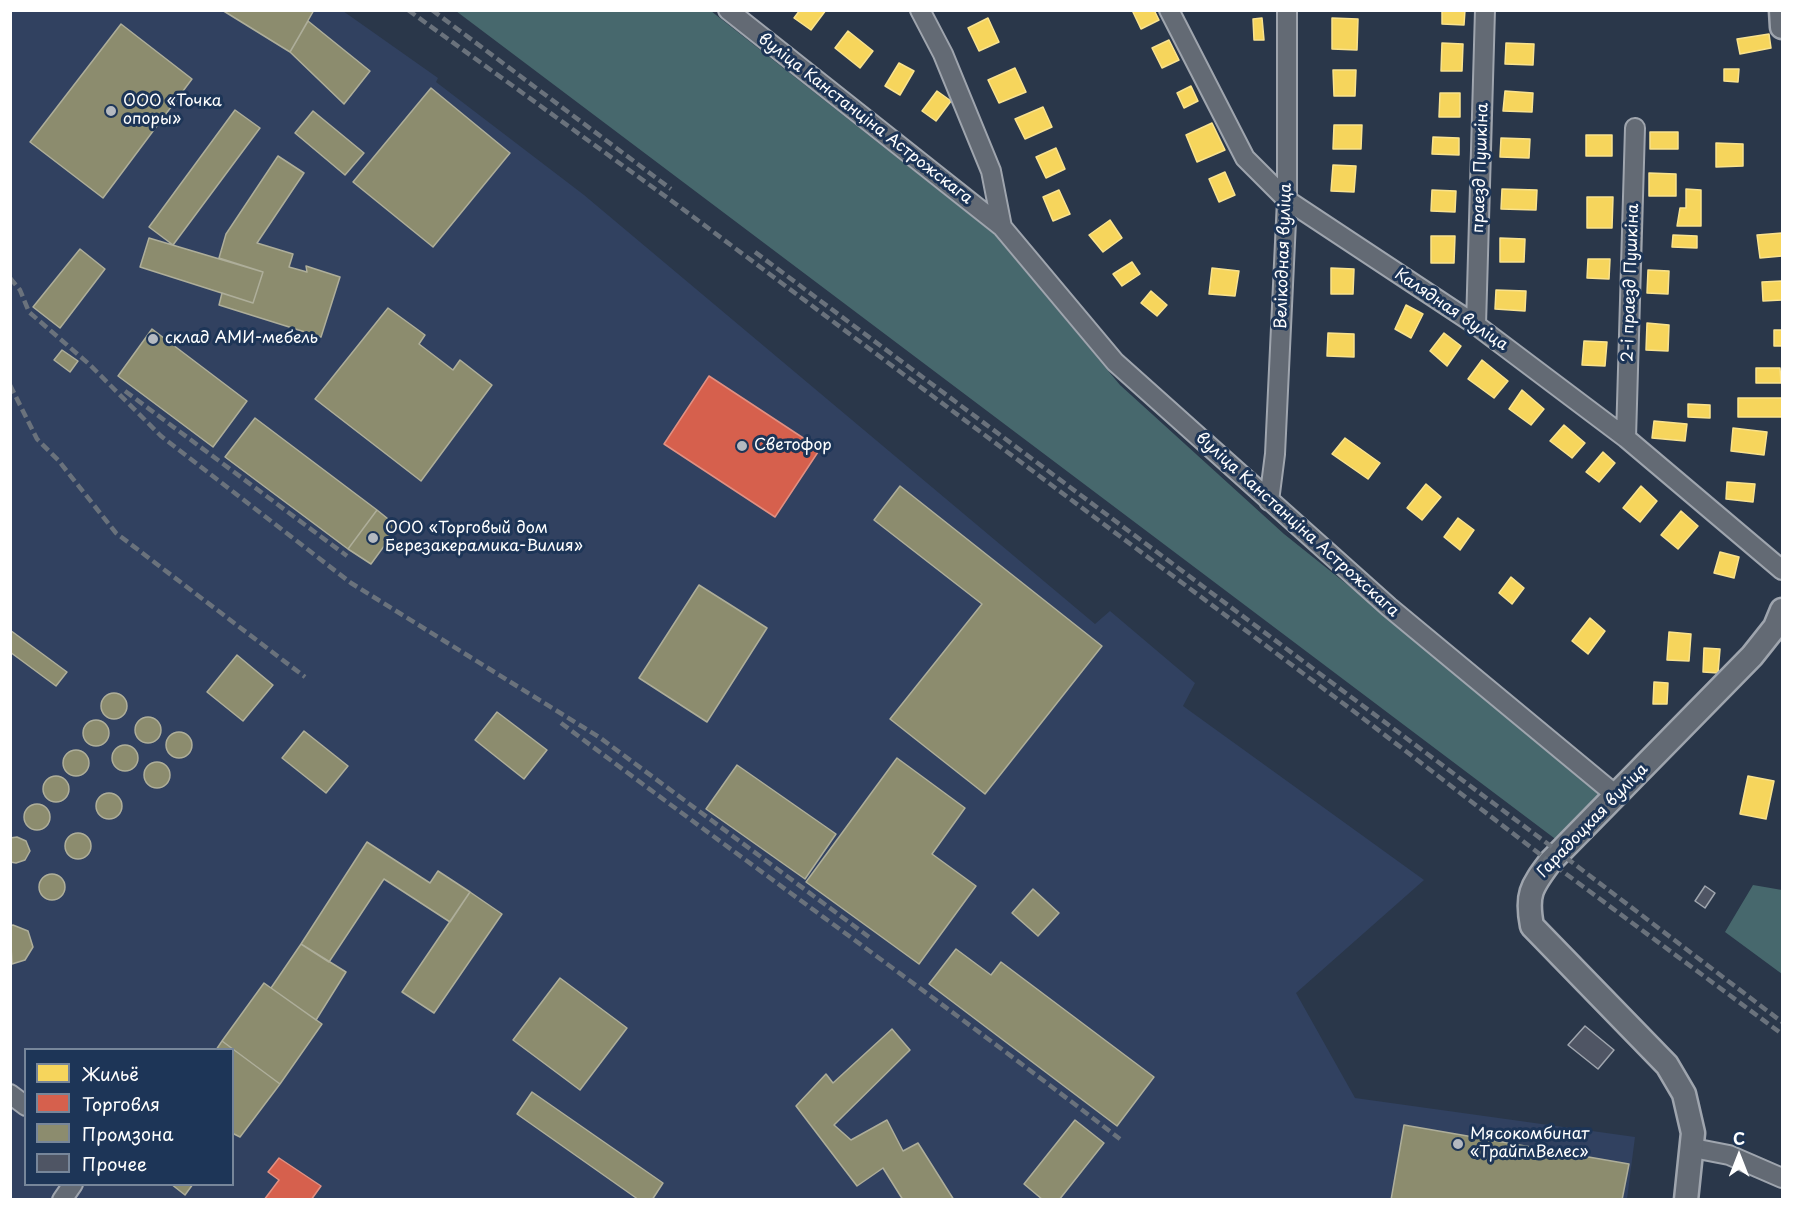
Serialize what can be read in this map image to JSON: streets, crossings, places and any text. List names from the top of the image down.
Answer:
{
  "streets": {
    "street": [
      "вуліца Канстанціна Астрожскага",
      "праезд Пушкіна",
      "Велікодная вуліца",
      "2-і праезд Пушкіна",
      "Калядная вуліца",
      "Гарадоцкая вуліца"
    ]
  },
  "crossings": [
    ["вуліца Канстанціна Астрожскага", "Велікодная вуліца"],
    ["вуліца Канстанціна Астрожскага", "Гарадоцкая вуліца"],
    ["праезд Пушкіна", "Калядная вуліца"],
    ["Велікодная вуліца", "Калядная вуліца"],
    ["2-і праезд Пушкіна", "Калядная вуліца"]
  ],
  "places": [
    "ООО «Точка опоры»",
    "склад АМИ-мебель",
    "Светофор",
    "ООО «Торговый дом Березакерамика-Вилия»",
    "Мясокомбинат «ТрайплВелес»"
  ],
  "legend": [
    "Жильё",
    "Торговля",
    "Промзона",
    "Прочее"
  ],
  "north": "top"
}
